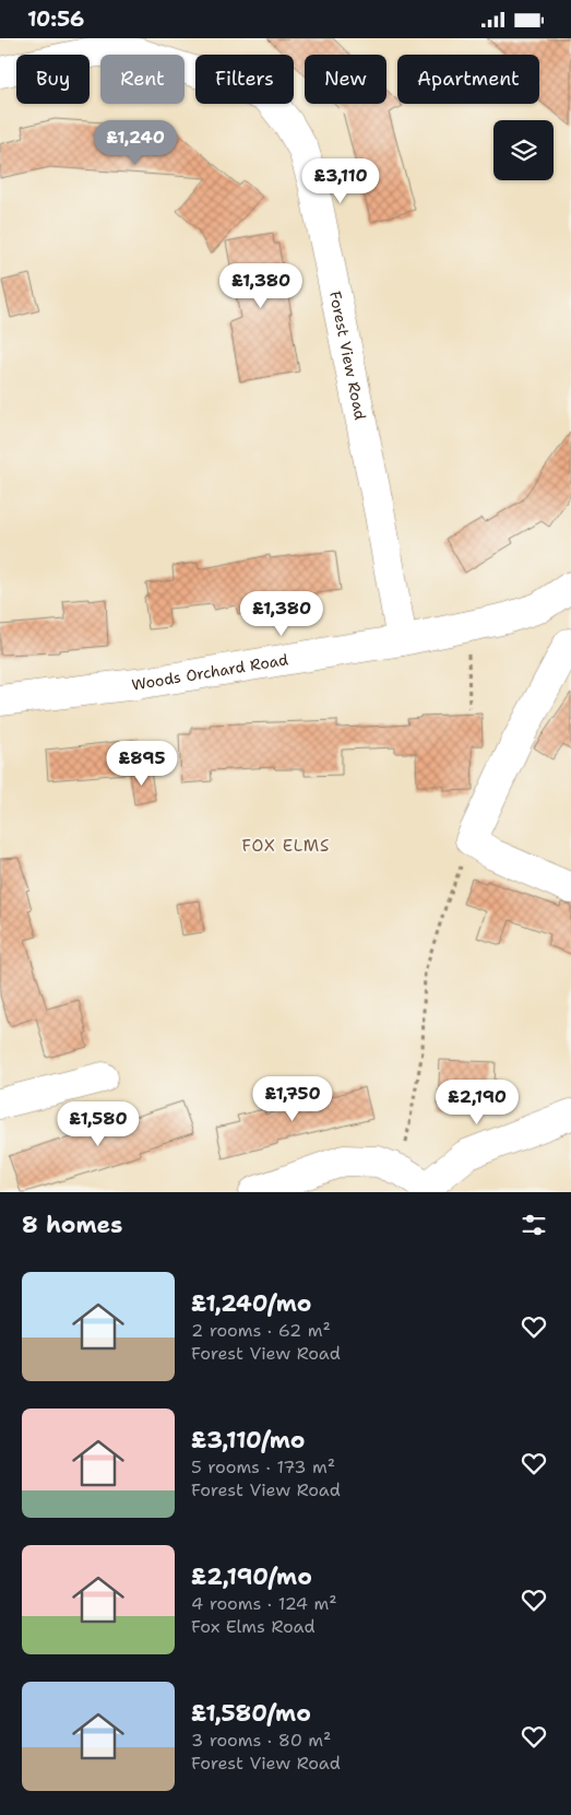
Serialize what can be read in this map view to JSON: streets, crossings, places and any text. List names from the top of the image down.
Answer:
{
  "streets": {
    "street": ["Forest View Road", "Woods Orchard Road"]
  },
  "crossings": [
    ["Forest View Road", "Woods Orchard Road"]
  ],
  "districts": ["FOX ELMS"],
  "page": {
    "status": "10:56",
    "chip": [
      "Buy",
      "Rent",
      "Filters",
      "New",
      "Apartment"
    ],
    "price": [
      "£1,240",
      "£3,110",
      "£1,380",
      "£1,380",
      "£895",
      "£1,750",
      "£2,190",
      "£1,580"
    ],
    "heading": "8 homes",
    "list": [
      {
        "name": "£1,240/mo",
        "note": "2 rooms · 62 m² · Forest View Road"
      },
      {
        "name": "£3,110/mo",
        "note": "5 rooms · 173 m² · Forest View Road"
      },
      {
        "name": "£2,190/mo",
        "note": "4 rooms · 124 m² · Fox Elms Road"
      },
      {
        "name": "£1,580/mo",
        "note": "3 rooms · 80 m² · Forest View Road"
      }
    ]
  }
}
